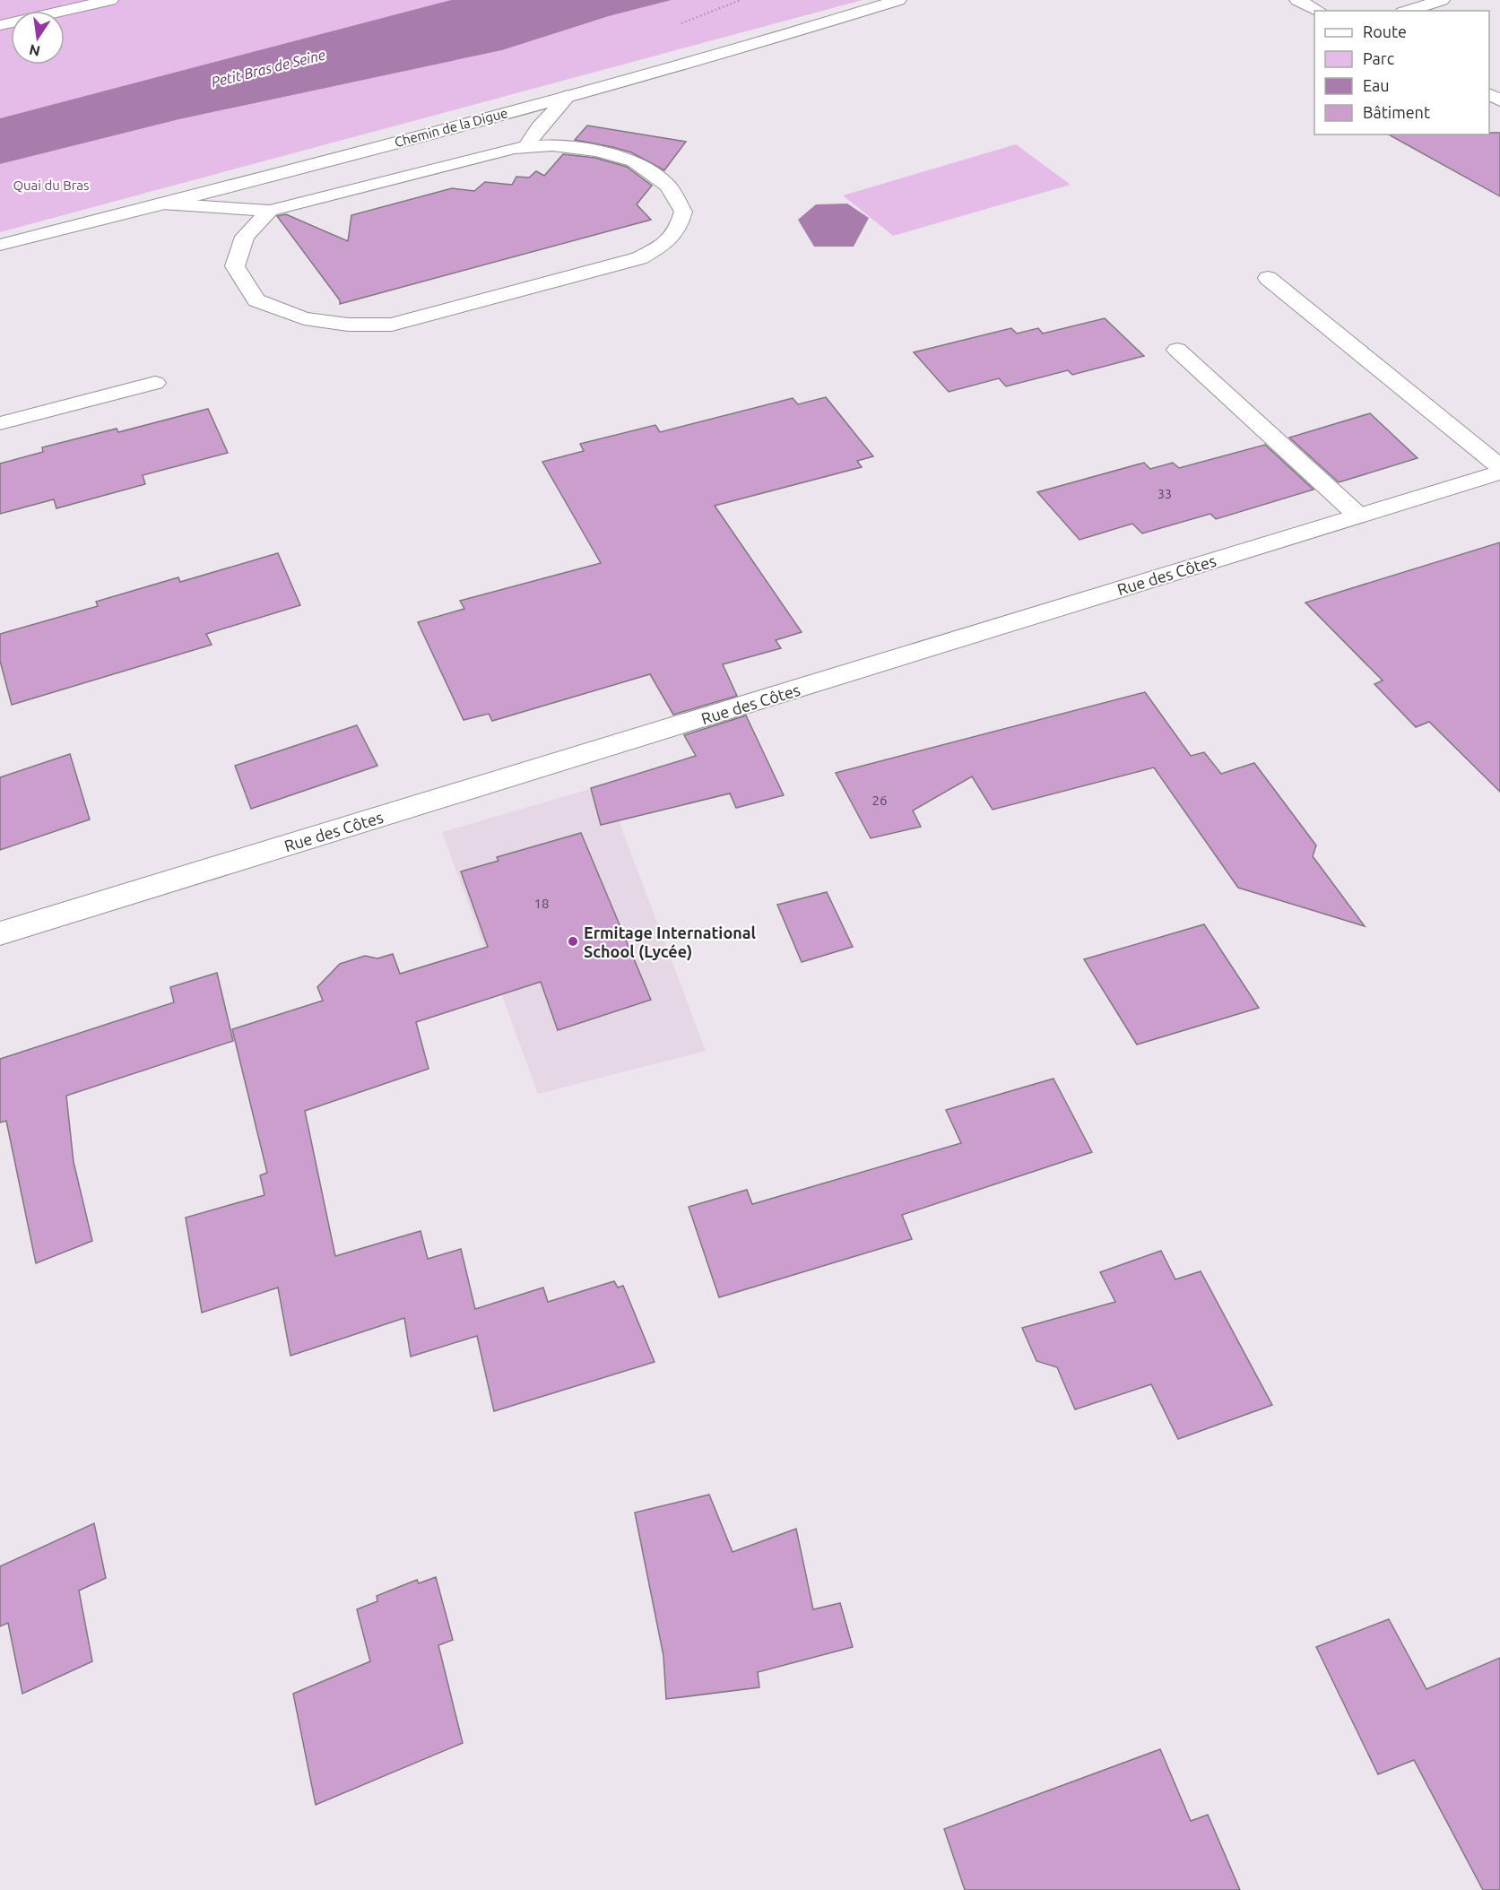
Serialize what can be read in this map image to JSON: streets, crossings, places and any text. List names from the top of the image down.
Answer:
{
  "streets": {
    "street": ["Chemin de la Digue", "Rue des Côtes"]
  },
  "water": ["Petit Bras de Seine"],
  "parks": ["Quai du Bras"],
  "places": ["Ermitage International School (Lycée)"],
  "house_numbers": ["33", "26", "18"],
  "legend": [
    "Route",
    "Parc",
    "Eau",
    "Bâtiment"
  ],
  "north": "bottom"
}
